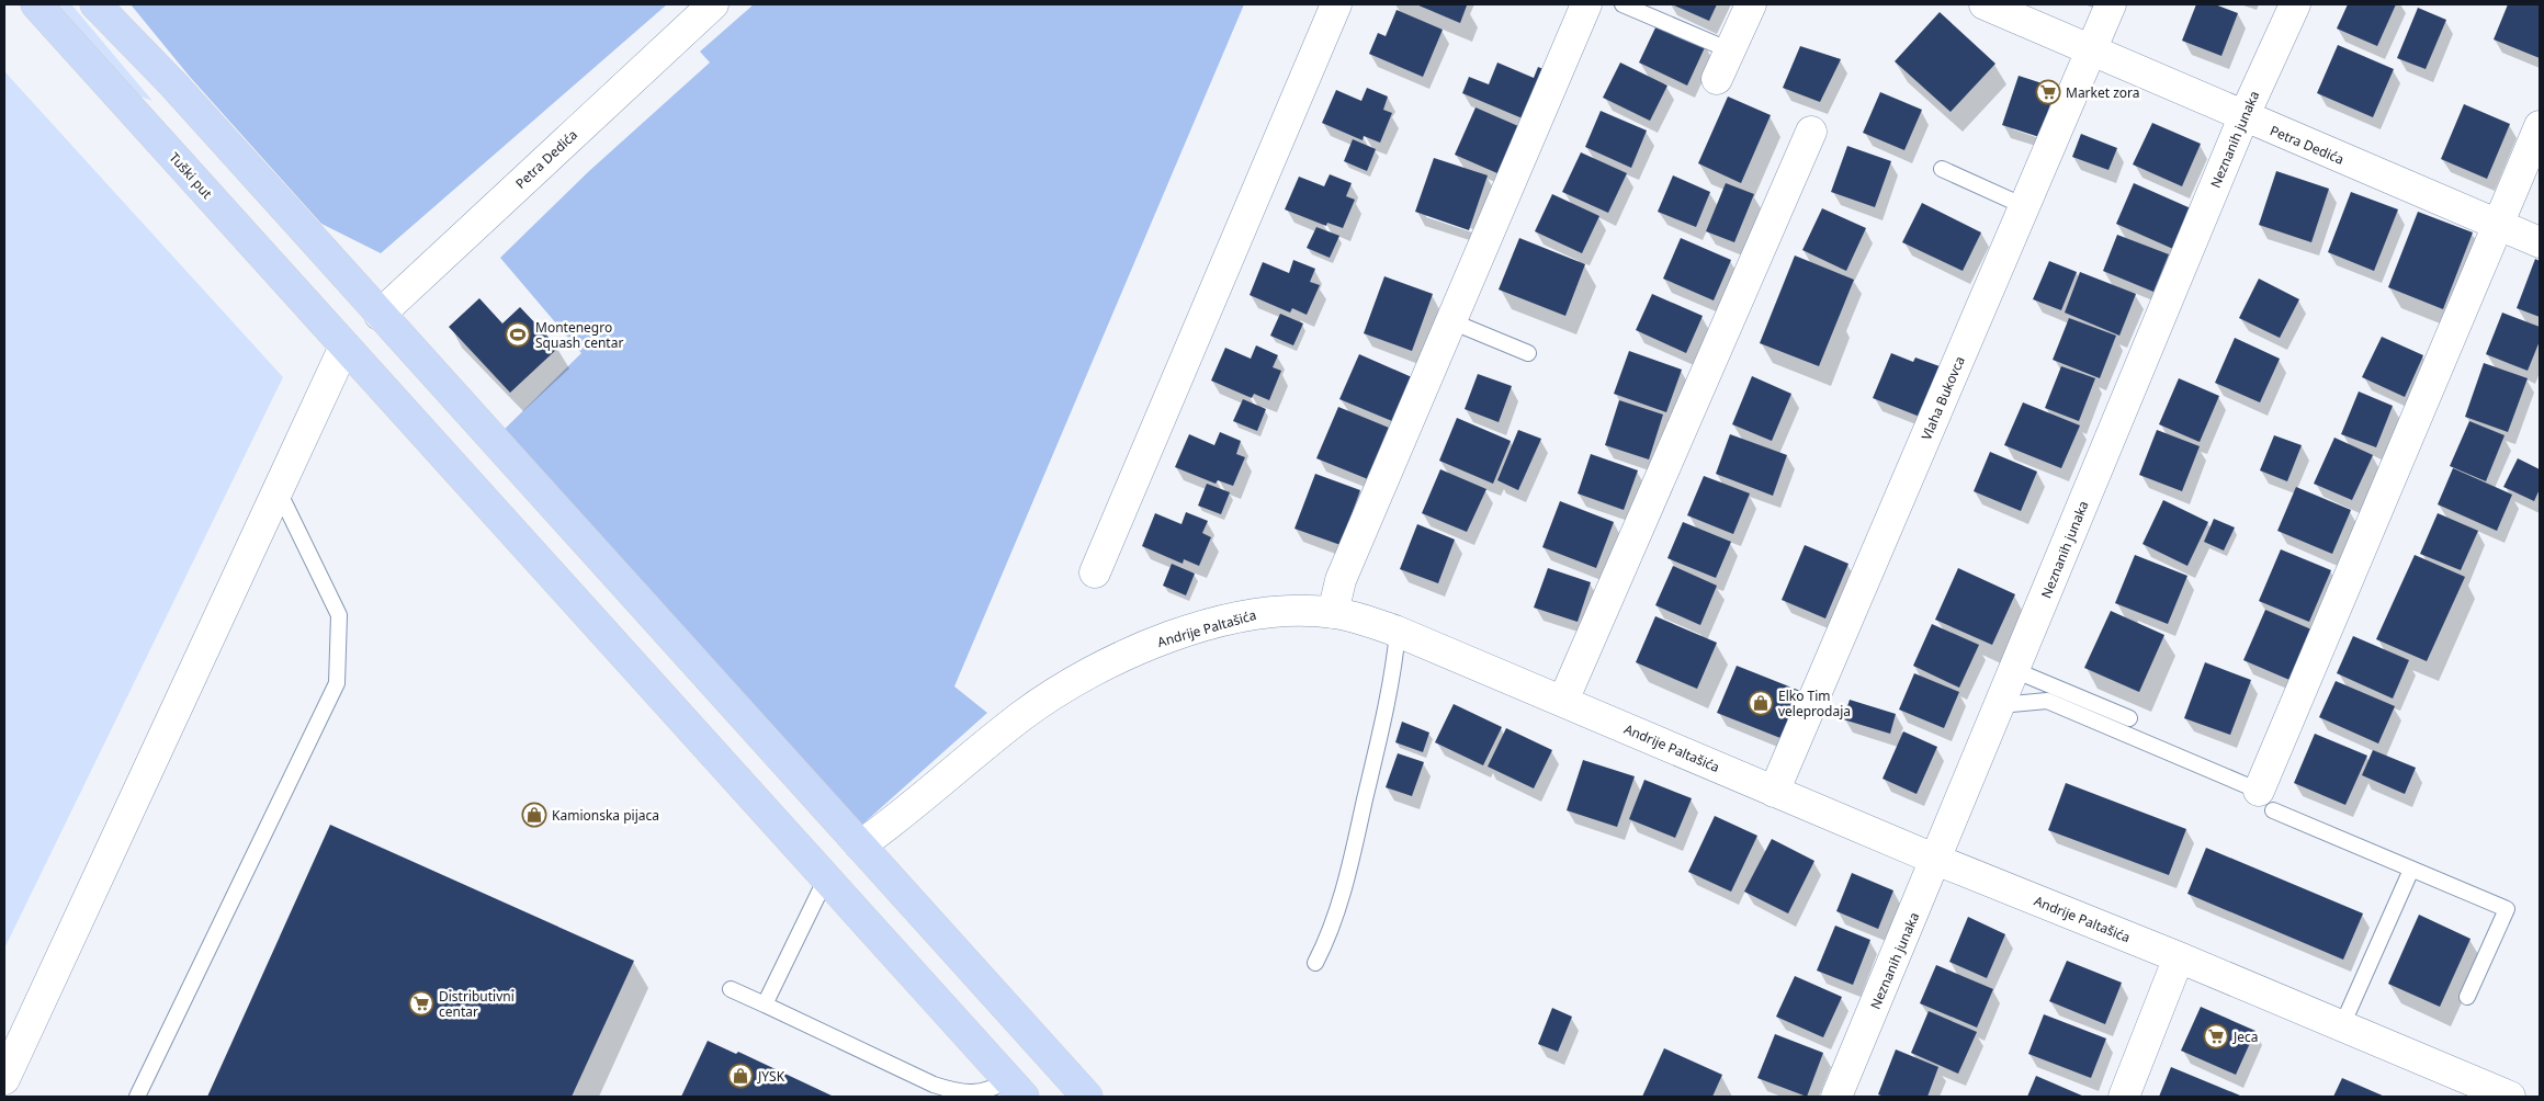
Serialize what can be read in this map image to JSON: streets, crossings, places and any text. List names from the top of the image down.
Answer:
{
  "streets": {
    "main road": ["Tuški put"],
    "street": [
      "Neznanih junaka",
      "Petra Dedića",
      "Vlaha Bukovca",
      "Andrije Paltašića"
    ]
  },
  "crossings": [
    ["Neznanih junaka", "Petra Dedića"],
    ["Neznanih junaka", "Andrije Paltašića"],
    ["Petra Dedića", "Vlaha Bukovca"],
    ["Vlaha Bukovca", "Andrije Paltašića"]
  ],
  "places": {
    "supermarket": ["Market zora", "Distributivni centar", "Jeca"],
    "sports": ["Montenegro Squash centar"],
    "shop": ["Elko Tim veleprodaja", "Kamionska pijaca", "JYSK"]
  }
}
